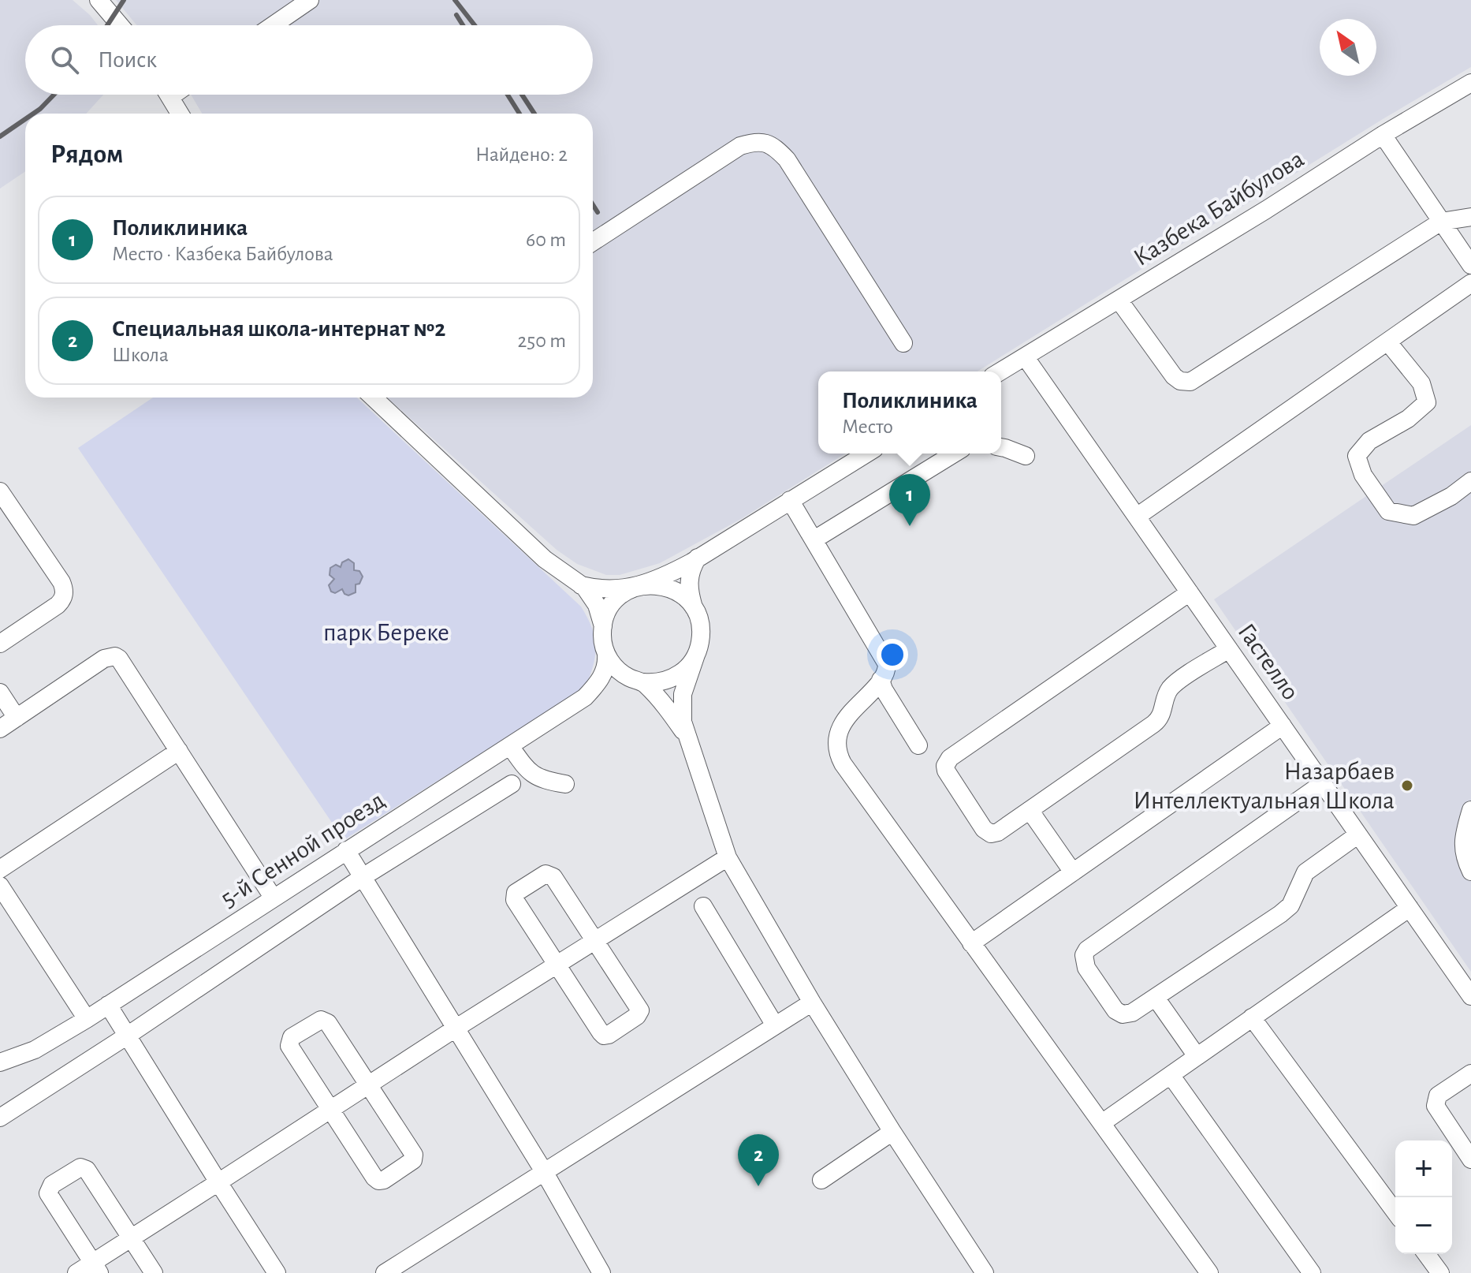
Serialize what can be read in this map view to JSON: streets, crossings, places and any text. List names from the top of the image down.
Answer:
{
  "streets": {
    "street": ["Казбека Байбулова", "Гастелло", "5-й Сенной проезд"]
  },
  "crossings": [
    ["Казбека Байбулова", "Гастелло"]
  ],
  "parks": ["парк Береке"],
  "places": ["Назарбаев Интеллектуальная Школа"],
  "north": "top left",
  "page": {
    "search": "Поиск",
    "heading": ["Рядом", "Найдено: 2"],
    "list": [
      {
        "mark": "1",
        "name": "Поликлиника",
        "note": "Место · Казбека Байбулова",
        "value": "60 m"
      },
      {
        "mark": "2",
        "name": "Специальная школа-интернат №2",
        "note": "Школа",
        "value": "250 m"
      }
    ],
    "popup": ["Поликлиника", "Место"],
    "pins": ["1", "2"],
    "map_buttons": ["+", "−"]
  }
}
